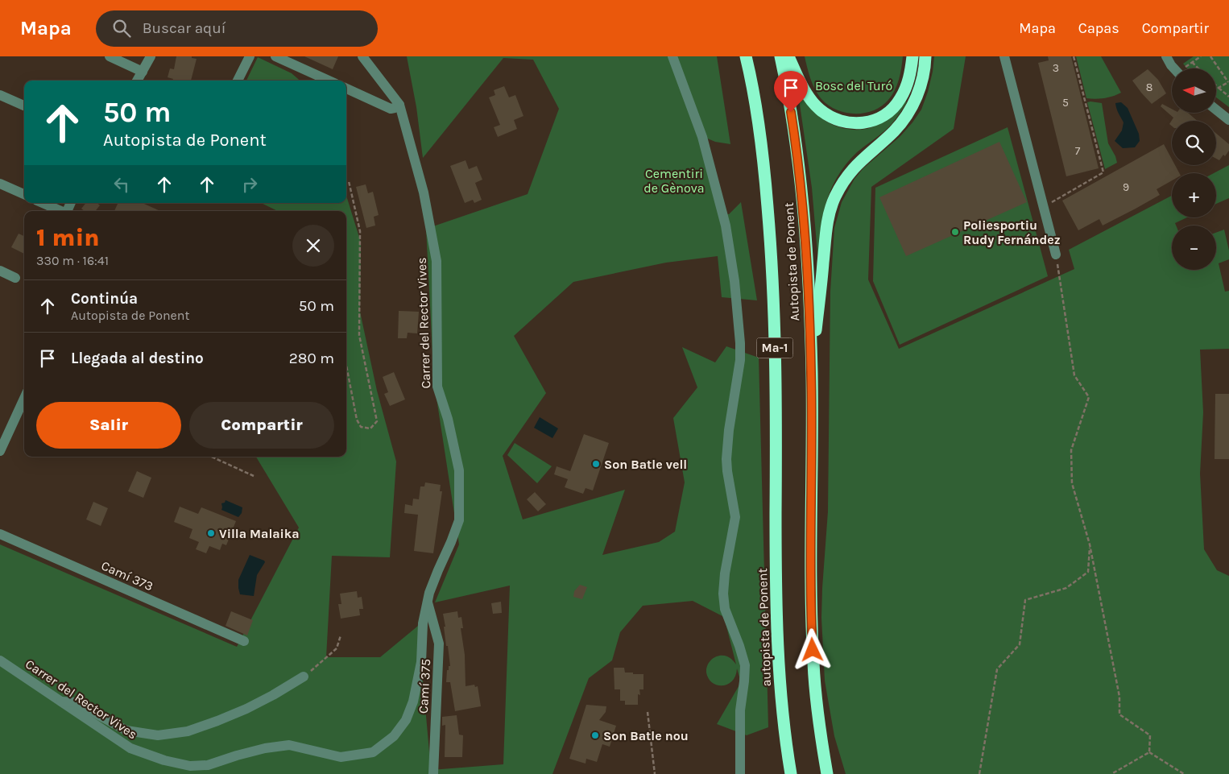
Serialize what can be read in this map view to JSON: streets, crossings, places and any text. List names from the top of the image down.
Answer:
{
  "streets": {
    "highway": ["Autopista de Ponent", "Ma-1", "autopista de Ponent"],
    "street": ["Carrer del Rector Vives", "Camí 373", "Camí 375"]
  },
  "crossings": [
    ["Autopista de Ponent", "autopista de Ponent"],
    ["Carrer del Rector Vives", "Camí 375"]
  ],
  "parks": ["Bosc del Turó", "Cementiri de Gènova"],
  "places": [
    "Poliesportiu Rudy Fernández",
    "Son Batle vell",
    "Villa Malaika",
    "Son Batle nou"
  ],
  "house_numbers": [
    "3",
    "8",
    "5",
    "7",
    "9"
  ],
  "north": "left",
  "page": {
    "header": "Mapa",
    "search": "Buscar aquí",
    "nav": ["Mapa", "Capas", "Compartir"],
    "map_buttons": ["+", "−"],
    "turn": ["50 m", "Autopista de Ponent"],
    "heading": ["1 min", "330 m · 16:41"],
    "list": [
      {
        "name": "Continúa",
        "note": "Autopista de Ponent",
        "value": "50 m"
      },
      {
        "name": "Llegada al destino",
        "value": "280 m"
      }
    ],
    "buttons": ["Salir", "Compartir"]
  }
}
